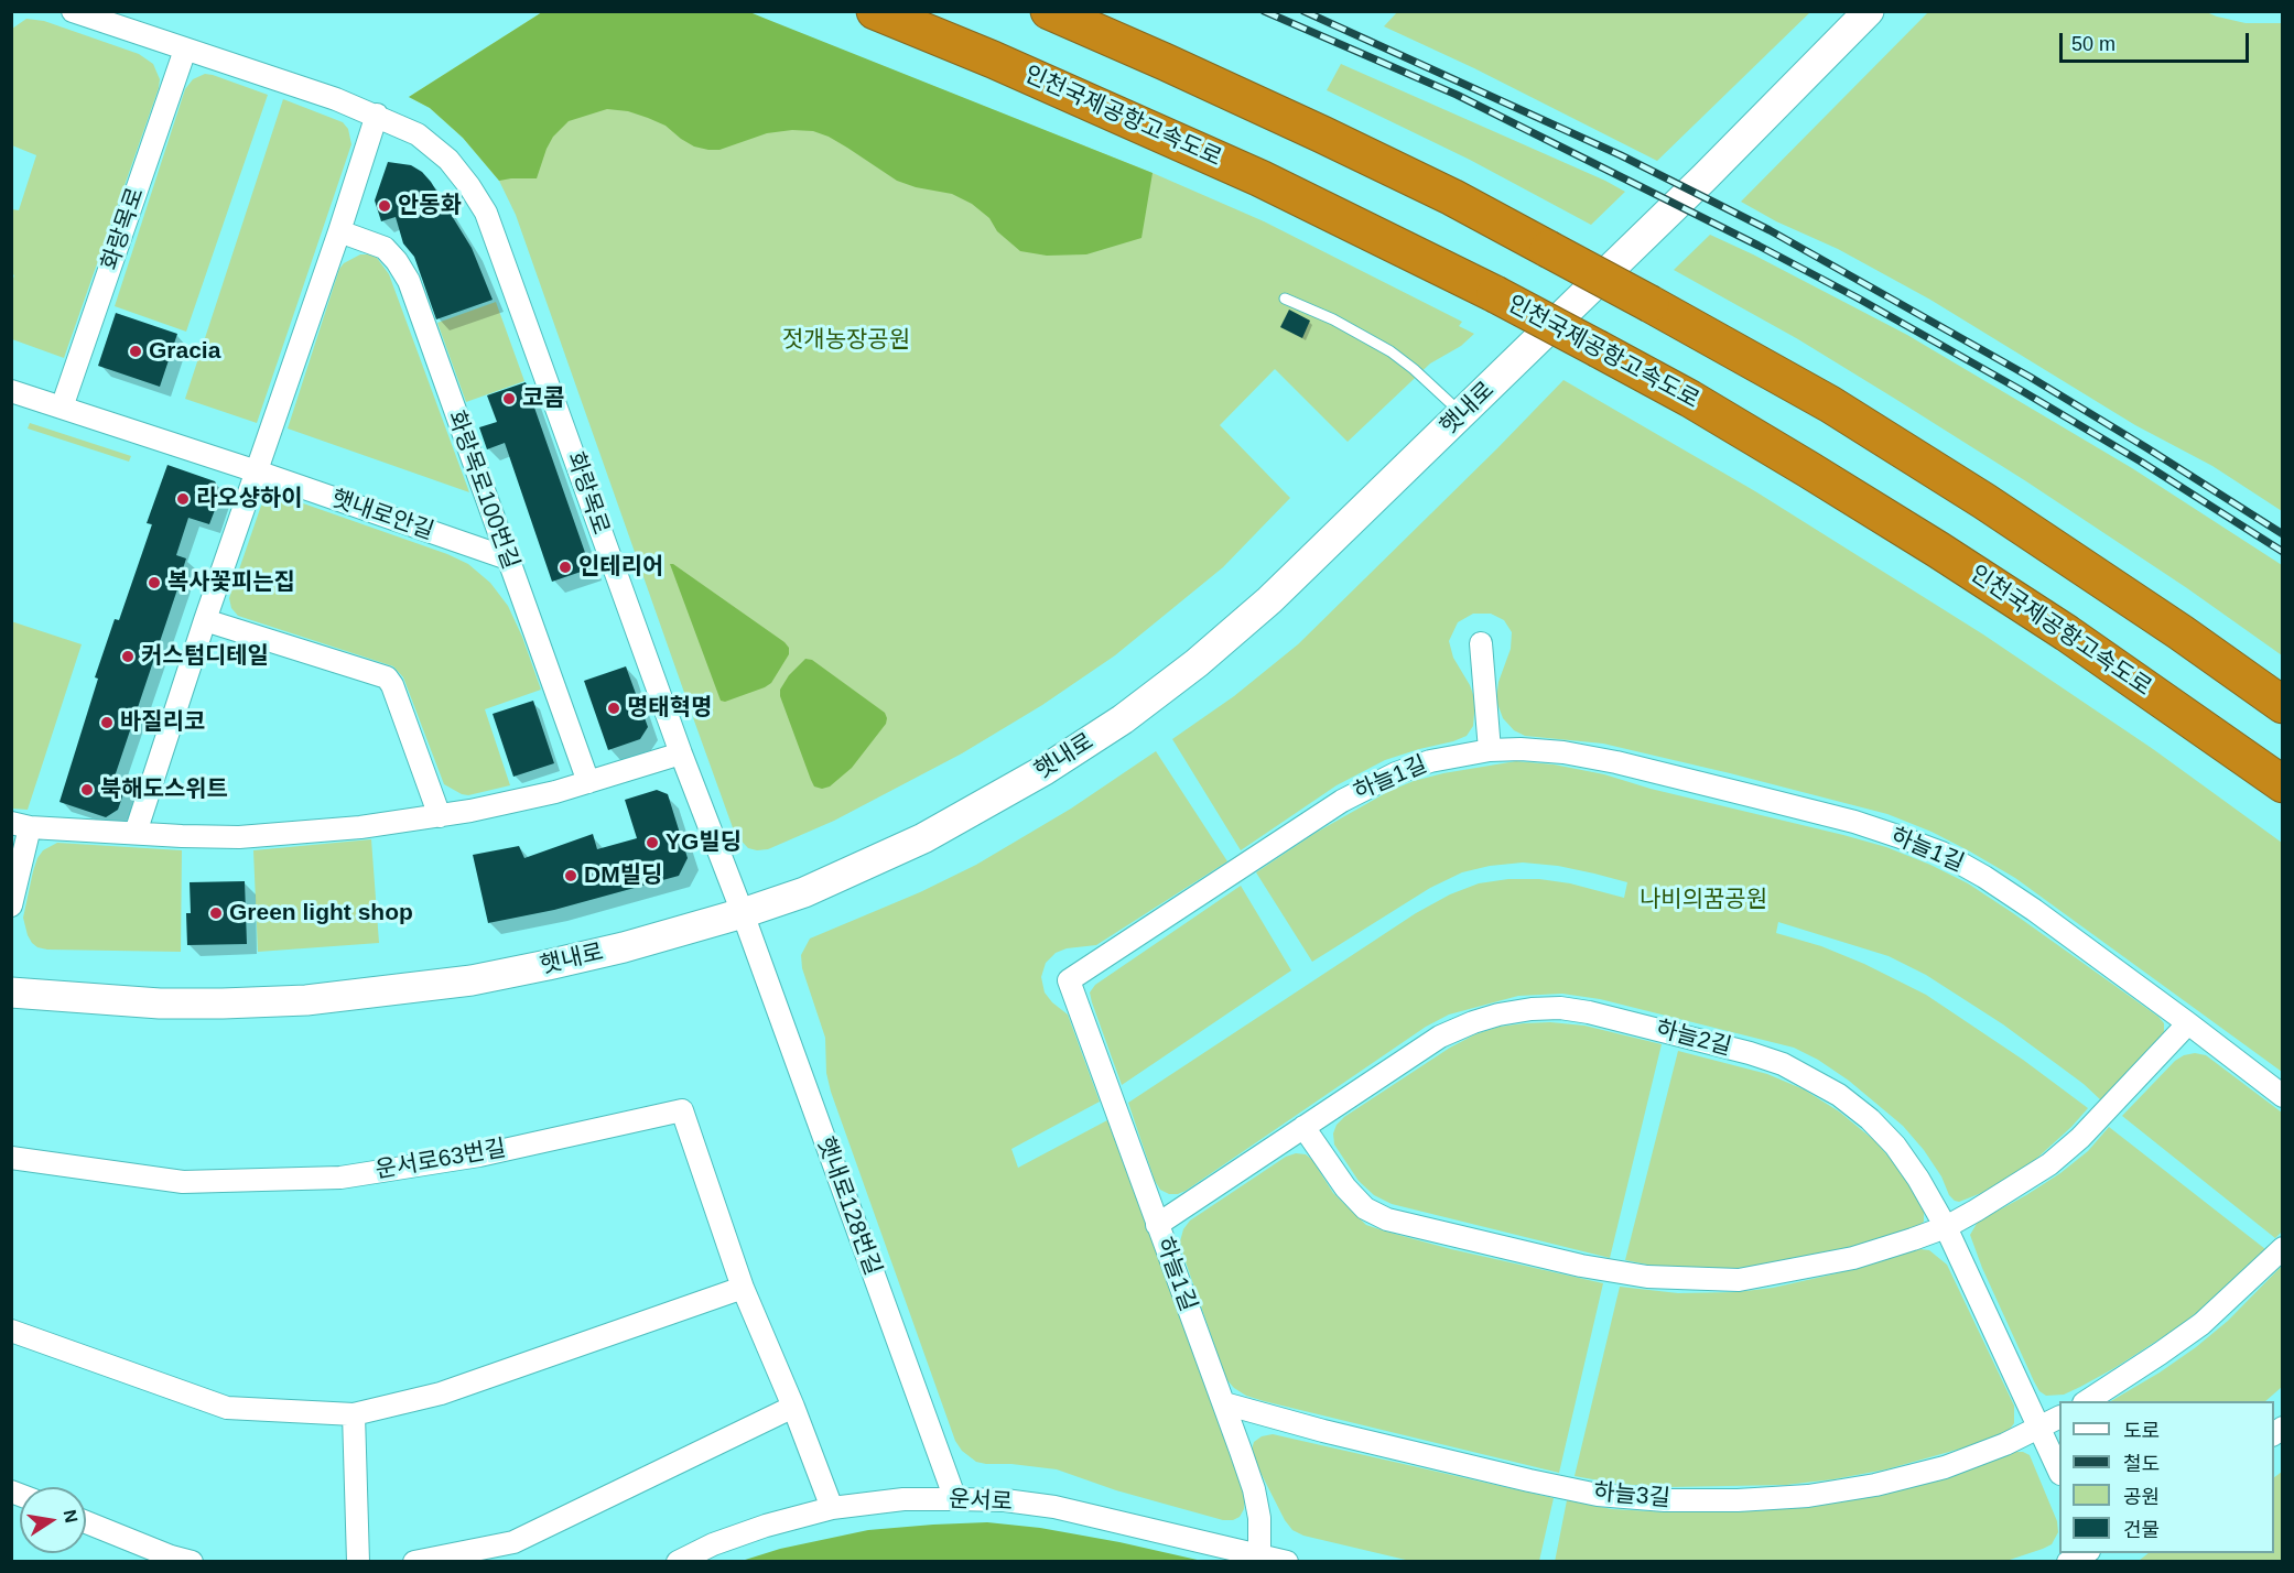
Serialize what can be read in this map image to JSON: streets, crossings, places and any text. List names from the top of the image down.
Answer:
{
  "streets": {
    "highway": ["인천국제공항고속도로"],
    "main road": ["햇내로"],
    "street": [
      "화랑목로",
      "화랑목로100번길",
      "햇내로안길",
      "하늘1길",
      "하늘2길",
      "운서로63번길",
      "햇내로128번길",
      "하늘3길",
      "운서로"
    ]
  },
  "crossings": [
    ["화랑목로", "햇내로"],
    ["화랑목로", "햇내로안길"],
    ["화랑목로", "햇내로128번길"],
    ["햇내로", "햇내로128번길"],
    ["화랑목로100번길", "햇내로안길"],
    ["하늘1길", "하늘2길"],
    ["하늘1길", "하늘3길"],
    ["하늘1길", "운서로"],
    ["하늘2길", "하늘3길"],
    ["운서로63번길", "운서로"],
    ["햇내로128번길", "운서로"]
  ],
  "parks": ["젓개농장공원", "나비의꿈공원"],
  "places": [
    "안동화",
    "Gracia",
    "코콤",
    "라오샹하이",
    "인테리어",
    "복사꽃피는집",
    "커스텀디테일",
    "명태혁명",
    "바질리코",
    "북해도스위트",
    "YG빌딩",
    "DM빌딩",
    "Green light shop"
  ],
  "legend": [
    "도로",
    "철도",
    "공원",
    "건물"
  ],
  "scale_bar": "50 m",
  "north": "right"
}
